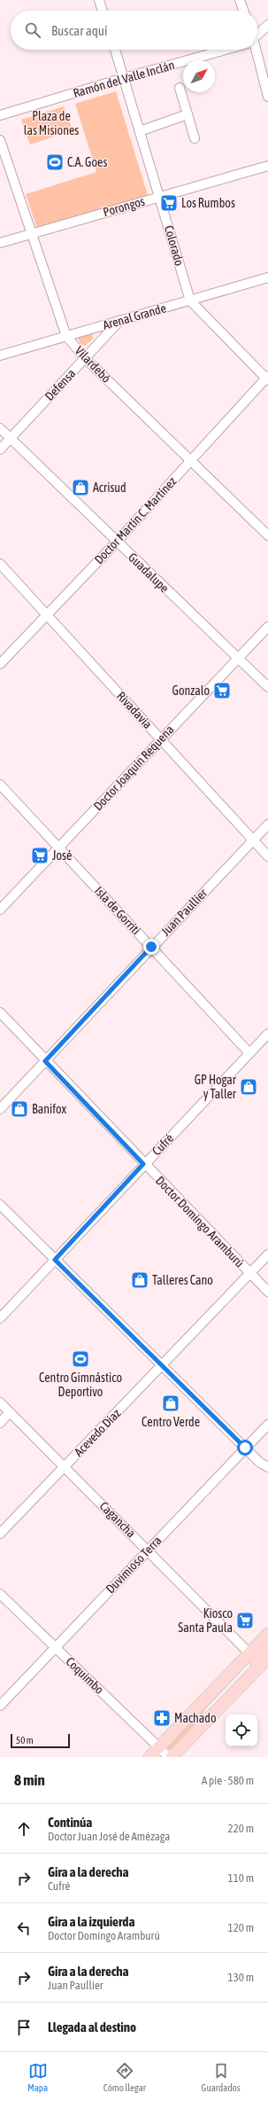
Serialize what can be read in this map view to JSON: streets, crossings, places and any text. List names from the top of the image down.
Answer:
{
  "streets": {
    "street": [
      "Ramón del Valle Inclán",
      "Porongos",
      "Colorado",
      "Arenal Grande",
      "Vilardebó",
      "Defensa",
      "Doctor Martín C. Martínez",
      "Guadalupe",
      "Rivadavia",
      "Doctor Joaquín Requena",
      "Isla de Gorriti",
      "Juan Paullier",
      "Cufré",
      "Doctor Domingo Aramburú",
      "Acevedo Díaz",
      "Cagancha",
      "Duvimioso Terra",
      "Coquimbo"
    ]
  },
  "crossings": [
    ["Ramón del Valle Inclán", "Colorado"],
    ["Porongos", "Colorado"],
    ["Porongos", "Vilardebó"],
    ["Colorado", "Arenal Grande"],
    ["Colorado", "Doctor Martín C. Martínez"],
    ["Arenal Grande", "Vilardebó"],
    ["Arenal Grande", "Defensa"],
    ["Vilardebó", "Defensa"],
    ["Vilardebó", "Doctor Martín C. Martínez"],
    ["Defensa", "Guadalupe"],
    ["Doctor Martín C. Martínez", "Guadalupe"],
    ["Doctor Martín C. Martínez", "Rivadavia"],
    ["Guadalupe", "Doctor Joaquín Requena"],
    ["Rivadavia", "Doctor Joaquín Requena"],
    ["Rivadavia", "Juan Paullier"],
    ["Doctor Joaquín Requena", "Isla de Gorriti"],
    ["Isla de Gorriti", "Juan Paullier"],
    ["Isla de Gorriti", "Cufré"],
    ["Juan Paullier", "Doctor Domingo Aramburú"],
    ["Cufré", "Doctor Domingo Aramburú"],
    ["Doctor Domingo Aramburú", "Acevedo Díaz"],
    ["Acevedo Díaz", "Cagancha"],
    ["Cagancha", "Duvimioso Terra"],
    ["Duvimioso Terra", "Coquimbo"]
  ],
  "parks": ["Plaza de las Misiones"],
  "places": {
    "sports": ["C.A. Goes", "Centro Gimnástico Deportivo"],
    "supermarket": [
      "Los Rumbos",
      "Gonzalo",
      "José",
      "Kiosco Santa Paula"
    ],
    "shop": [
      "Acrisud",
      "GP Hogar y Taller",
      "Banifox",
      "Talleres Cano",
      "Centro Verde"
    ],
    "pharmacy": ["Machado"]
  },
  "scale_bar": "50 m",
  "north": "top right",
  "page": {
    "search": "Buscar aquí",
    "scale": "50 m",
    "heading": ["8 min", "A pie · 580 m"],
    "list": [
      ["Continúa", "Doctor Juan José de Amézaga", "220 m"],
      ["Gira a la derecha", "Cufré", "110 m"],
      ["Gira a la izquierda", "Doctor Domingo Aramburú", "120 m"],
      ["Gira a la derecha", "Juan Paullier", "130 m"],
      "Llegada al destino"
    ],
    "nav": ["Mapa", "Cómo llegar", "Guardados"]
  }
}
